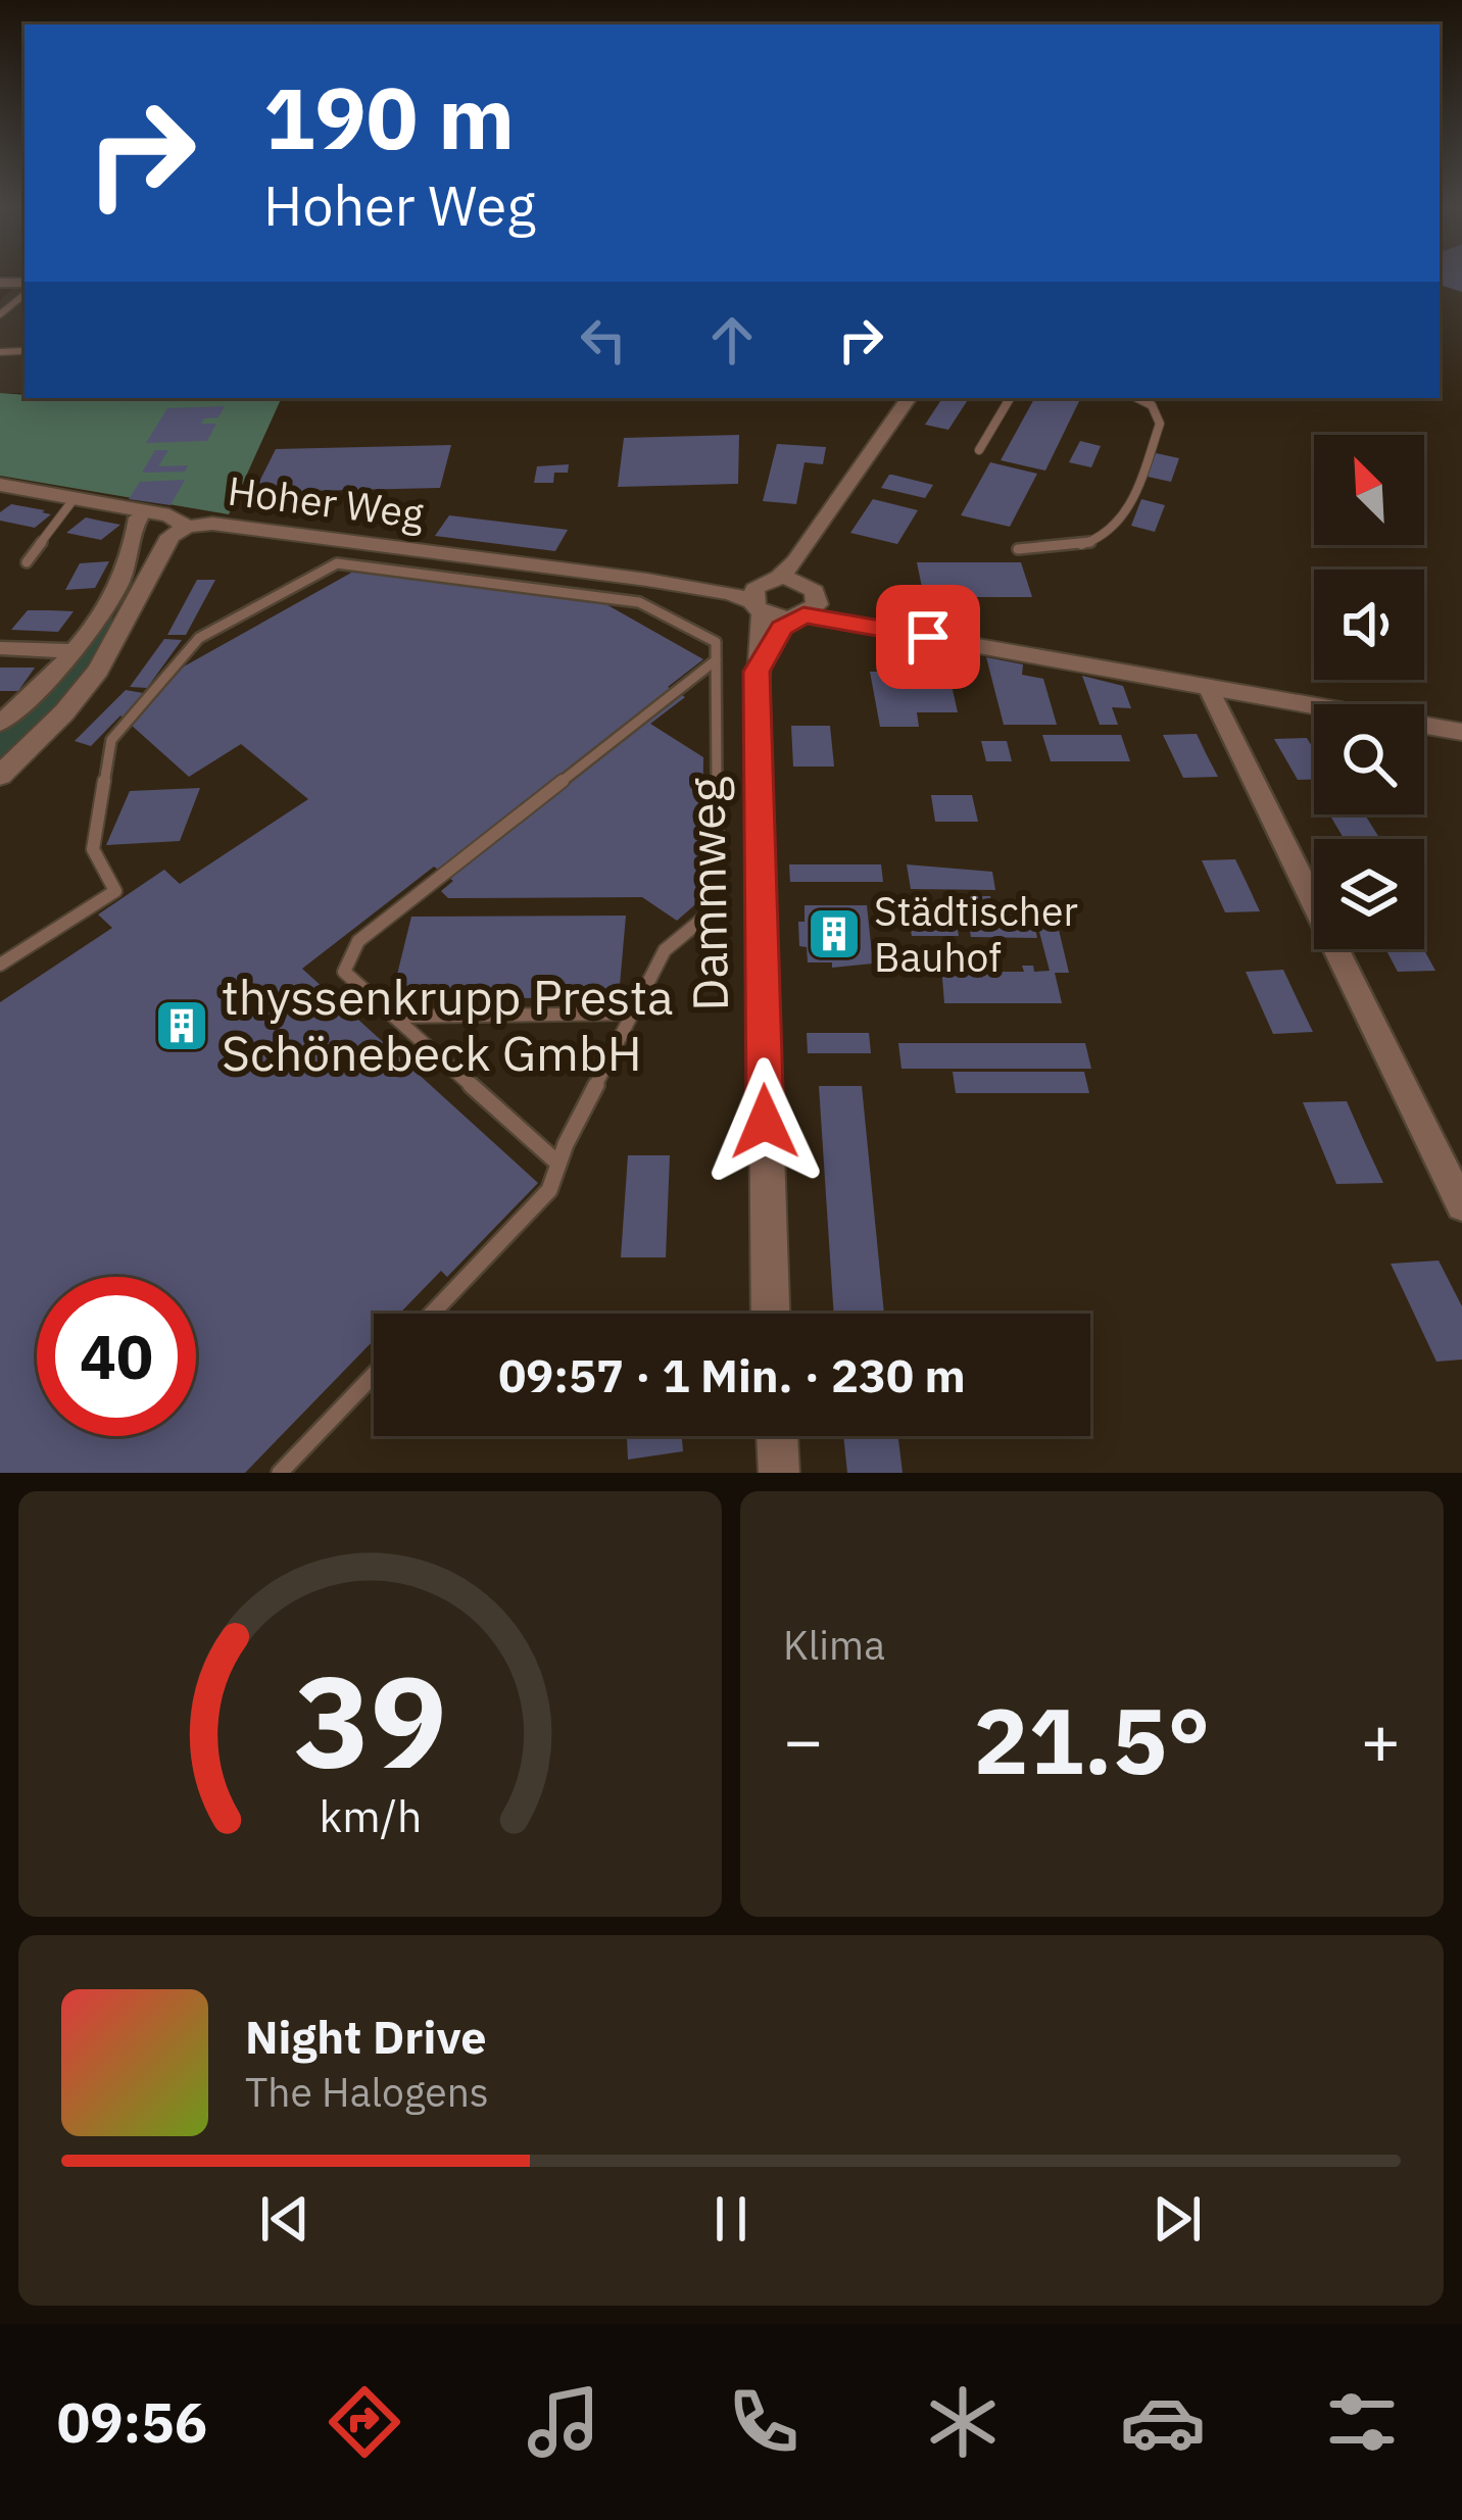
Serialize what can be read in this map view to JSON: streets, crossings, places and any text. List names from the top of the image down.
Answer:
{
  "streets": {
    "street": ["Hoher Weg", "Dammweg"]
  },
  "crossings": [
    ["Hoher Weg", "Dammweg"]
  ],
  "places": {
    "building": ["Städtischer Bauhof", "thyssenkrupp Presta Schönebeck GmbH"]
  },
  "north": "top left",
  "page": {
    "turn": ["190 m", "Hoher Weg"],
    "limit": "40",
    "trip": "09:57 · 1 Min. · 230 m",
    "tile": "Klima",
    "heat": ["−", "21.5°", "+"],
    "song": ["Night Drive", "The Halogens"],
    "tabs": "09:56",
    "gauge": ["39", "km/h"]
  }
}
